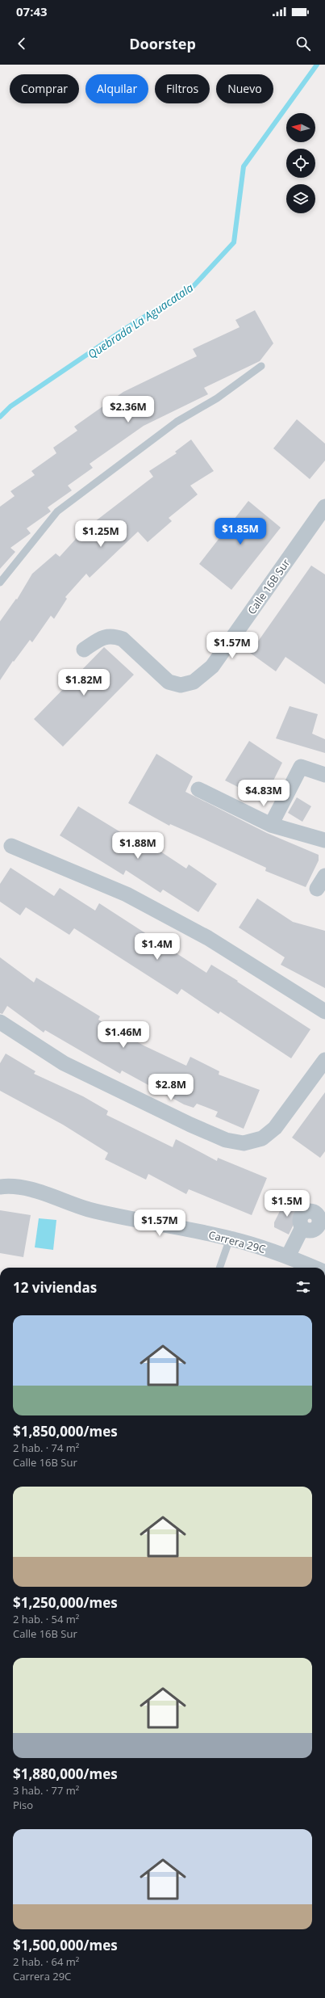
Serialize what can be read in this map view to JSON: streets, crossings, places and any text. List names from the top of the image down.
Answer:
{
  "streets": {
    "street": ["Calle 16B Sur", "Carrera 29C"]
  },
  "water": ["Quebrada La Aguacatala"],
  "north": "left",
  "page": {
    "status": "07:43",
    "header": "Doorstep",
    "chip": [
      "Comprar",
      "Alquilar",
      "Filtros",
      "Nuevo"
    ],
    "price": [
      "$2.36M",
      "$1.85M",
      "$1.25M",
      "$1.57M",
      "$1.82M",
      "$4.83M",
      "$1.88M",
      "$1.4M",
      "$1.46M",
      "$2.8M",
      "$1.5M",
      "$1.57M"
    ],
    "heading": "12 viviendas",
    "list": [
      {
        "name": "$1,850,000/mes",
        "note": "2 hab. · 74 m² · Calle 16B Sur"
      },
      {
        "name": "$1,250,000/mes",
        "note": "2 hab. · 54 m² · Calle 16B Sur"
      },
      {
        "name": "$1,880,000/mes",
        "note": "3 hab. · 77 m² · Piso"
      },
      {
        "name": "$1,500,000/mes",
        "note": "2 hab. · 64 m² · Carrera 29C"
      }
    ]
  }
}
